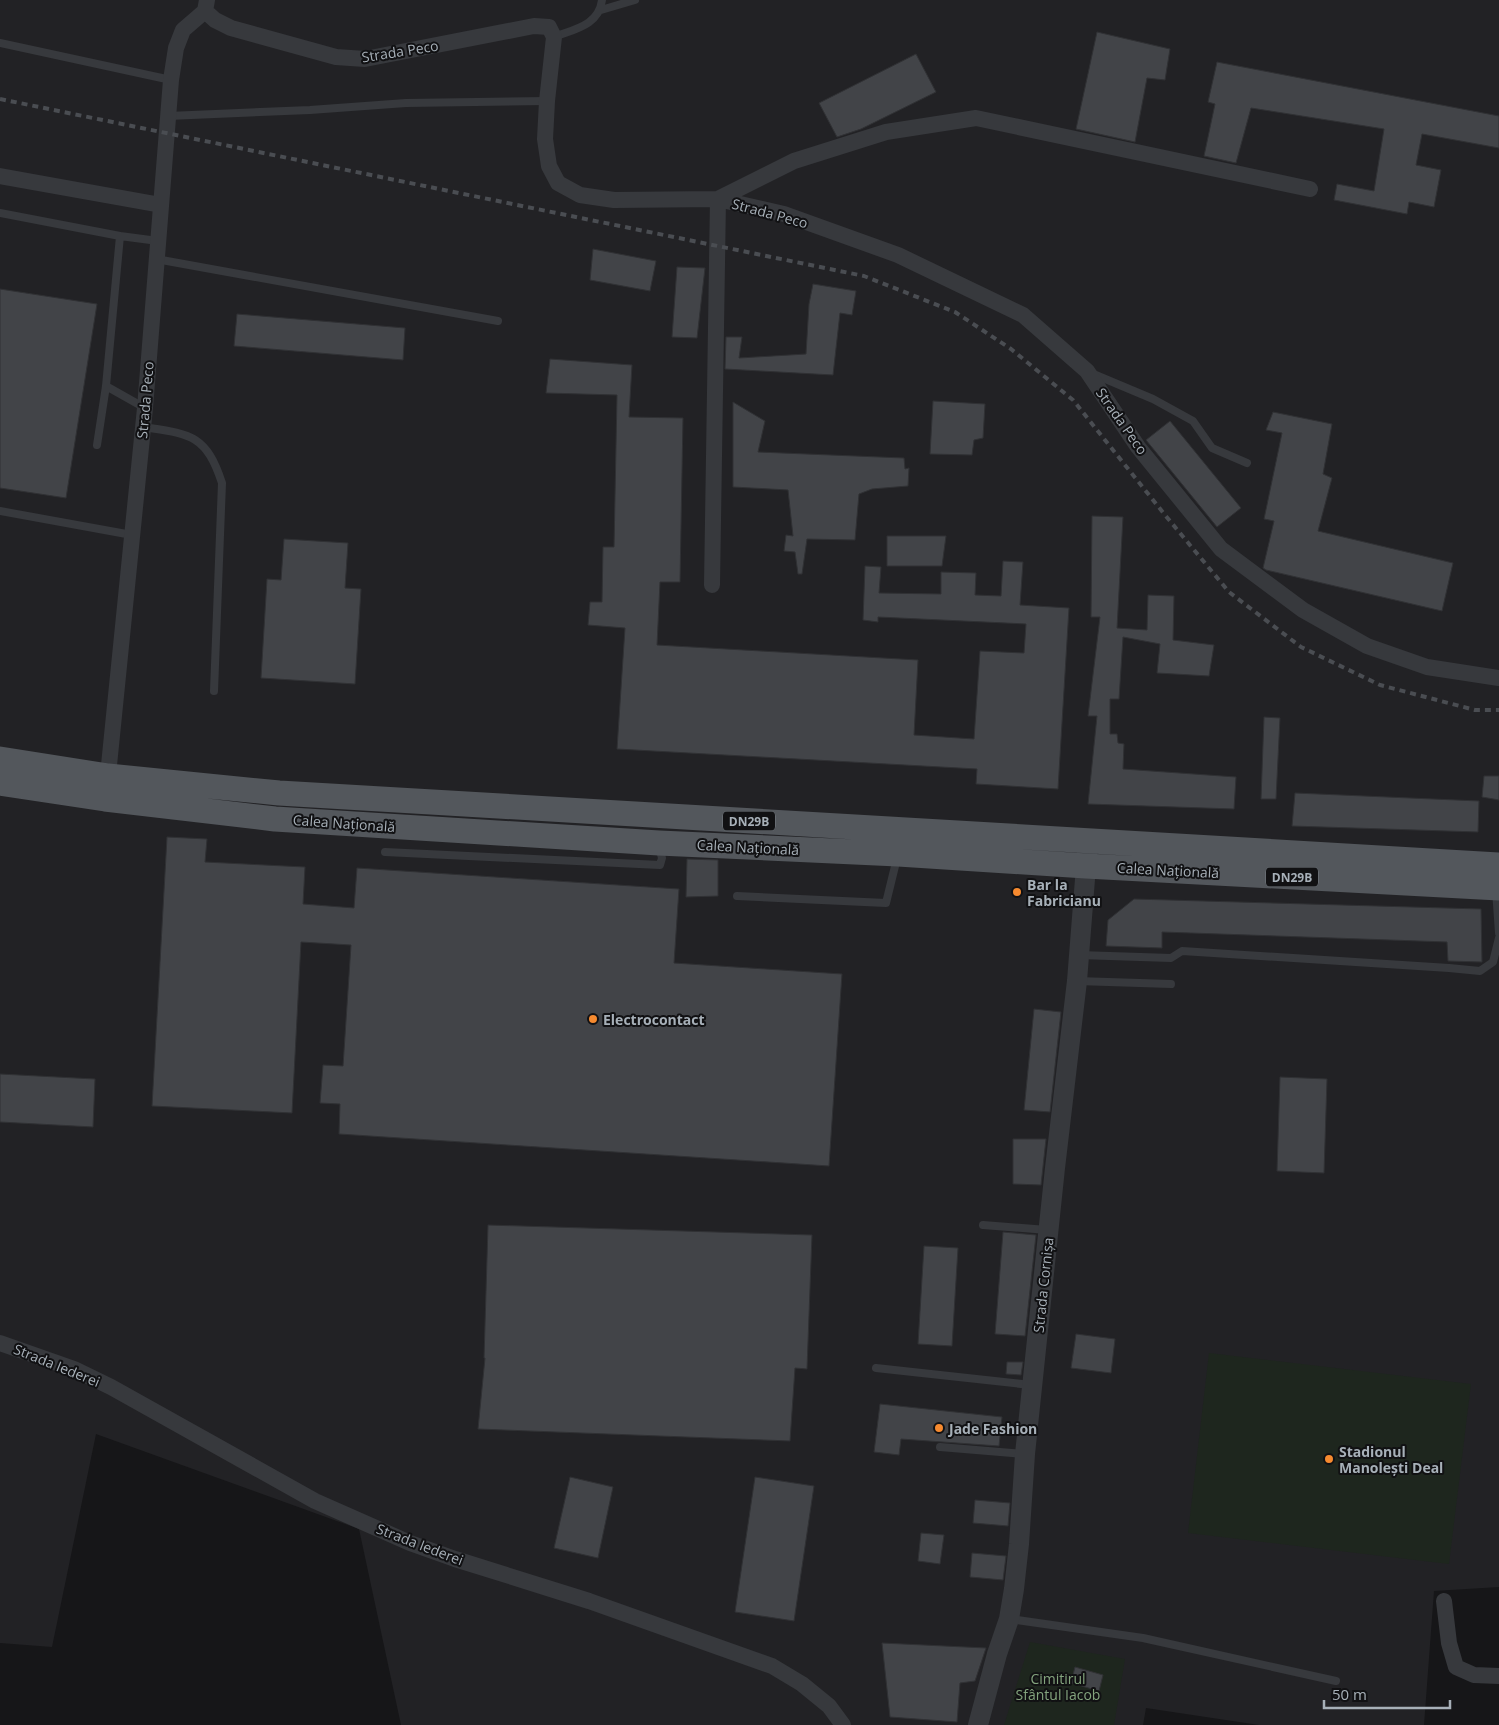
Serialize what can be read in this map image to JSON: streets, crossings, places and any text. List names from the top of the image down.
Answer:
{
  "streets": {
    "main road": ["DN29B", "Calea Națională"],
    "street": ["Strada Peco", "Strada Cornișa", "Strada Iederei"]
  },
  "crossings": [
    ["Strada Peco", "Calea Națională"],
    ["Calea Națională", "Strada Cornișa"]
  ],
  "parks": ["Cimitirul Sfântul Iacob"],
  "places": [
    "Bar la Fabricianu",
    "Electrocontact",
    "Jade Fashion",
    "Stadionul Manolești Deal"
  ],
  "scale_bar": "50 m"
}
